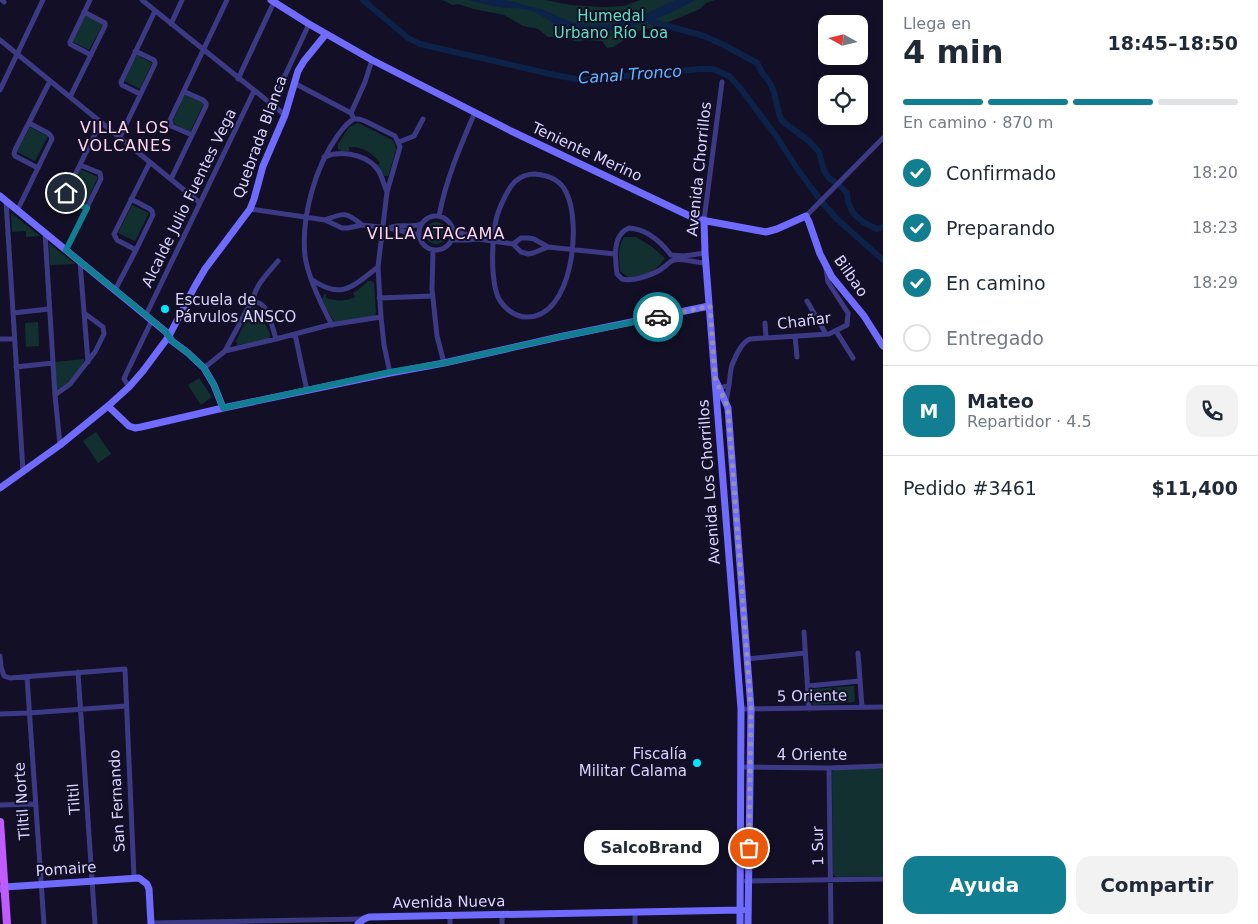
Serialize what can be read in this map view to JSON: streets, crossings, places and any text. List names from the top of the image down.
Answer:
{
  "streets": {
    "street": [
      "Quebrada Blanca",
      "Teniente Merino",
      "Avenida Chorrillos",
      "Alcalde Julio Fuentes Vega",
      "Bilbao",
      "Chañar",
      "Avenida Los Chorrillos",
      "5 Oriente",
      "4 Oriente",
      "Tiltil",
      "Tiltil Norte",
      "San Fernando",
      "1 Sur",
      "Pomaire",
      "Avenida Nueva"
    ]
  },
  "crossings": [
    ["Quebrada Blanca", "Teniente Merino"],
    ["Quebrada Blanca", "Alcalde Julio Fuentes Vega"],
    ["Teniente Merino", "Avenida Chorrillos"],
    ["Teniente Merino", "Bilbao"],
    ["Avenida Chorrillos", "Avenida Los Chorrillos"],
    ["Bilbao", "Chañar"],
    ["Chañar", "Avenida Los Chorrillos"],
    ["Avenida Los Chorrillos", "5 Oriente"],
    ["Avenida Los Chorrillos", "4 Oriente"],
    ["Avenida Los Chorrillos", "Avenida Nueva"],
    ["4 Oriente", "1 Sur"],
    ["Tiltil", "San Fernando"],
    ["Tiltil", "Pomaire"],
    ["Tiltil Norte", "Pomaire"],
    ["San Fernando", "Pomaire"]
  ],
  "districts": ["VILLA LOS VOLCANES", "VILLA ATACAMA"],
  "water": ["Canal Tronco"],
  "parks": ["Humedal Urbano Río Loa"],
  "places": ["Escuela de Párvulos ANSCO", "Fiscalía Militar Calama", "SalcoBrand"],
  "north": "left",
  "page": {
    "heading": ["4 min", "Llega en", "18:45–18:50"],
    "panel": [
      "Mateo",
      "Repartidor · 4.5",
      "Pedido #3461",
      "$11,400"
    ],
    "bar": "En camino · 870 m",
    "list": [
      ["Confirmado", "18:20"],
      ["Preparando", "18:23"],
      ["En camino", "18:29"],
      "Entregado"
    ],
    "round": "M",
    "bubble": "SalcoBrand",
    "buttons": ["Ayuda", "Compartir"]
  }
}
